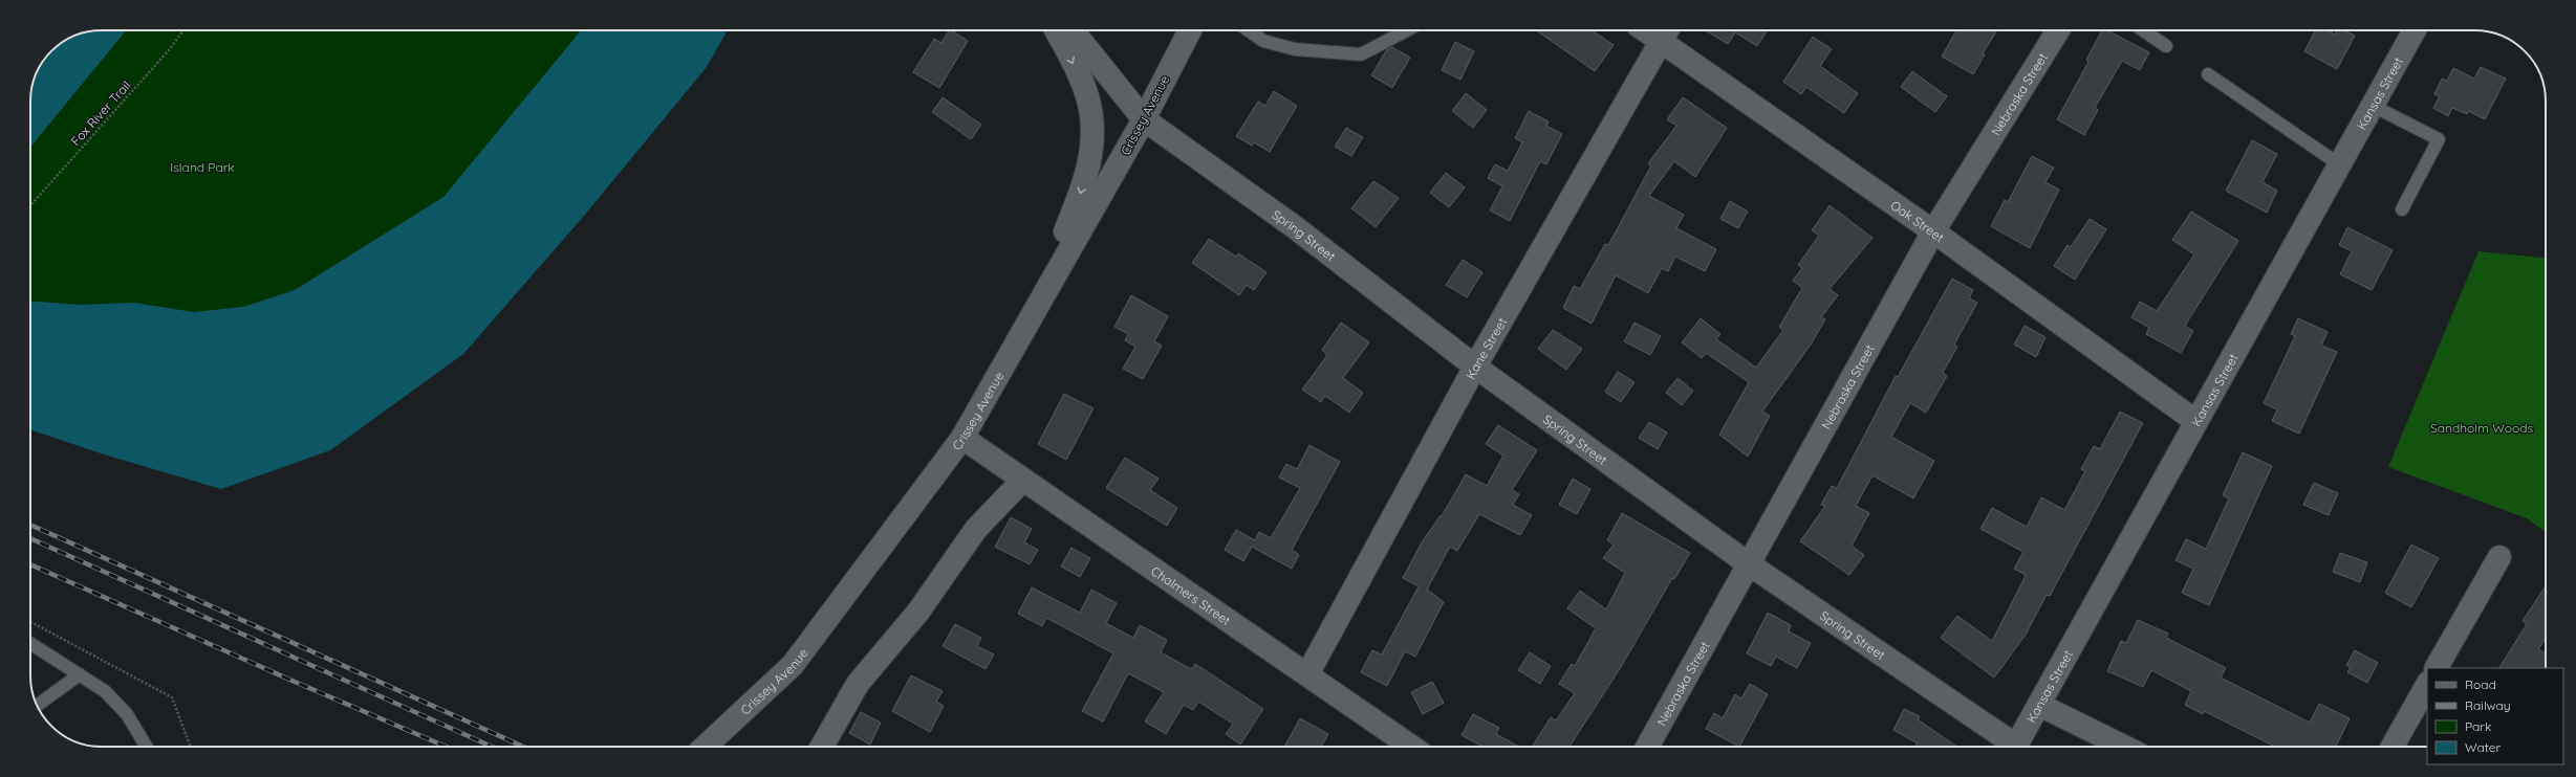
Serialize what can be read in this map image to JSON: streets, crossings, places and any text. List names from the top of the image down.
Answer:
{
  "streets": {
    "street": [
      "Nebraska Street",
      "Kansas Street",
      "Crissey Avenue",
      "Oak Street",
      "Spring Street",
      "Kane Street",
      "Chalmers Street"
    ],
    "path": ["Fox River Trail"]
  },
  "crossings": [
    ["Nebraska Street", "Oak Street"],
    ["Nebraska Street", "Spring Street"],
    ["Kansas Street", "Oak Street"],
    ["Crissey Avenue", "Spring Street"],
    ["Crissey Avenue", "Chalmers Street"],
    ["Oak Street", "Kane Street"],
    ["Spring Street", "Kane Street"],
    ["Kane Street", "Chalmers Street"]
  ],
  "parks": ["Island Park", "Sandholm Woods"],
  "legend": [
    "Road",
    "Railway",
    "Park",
    "Water"
  ]
}
